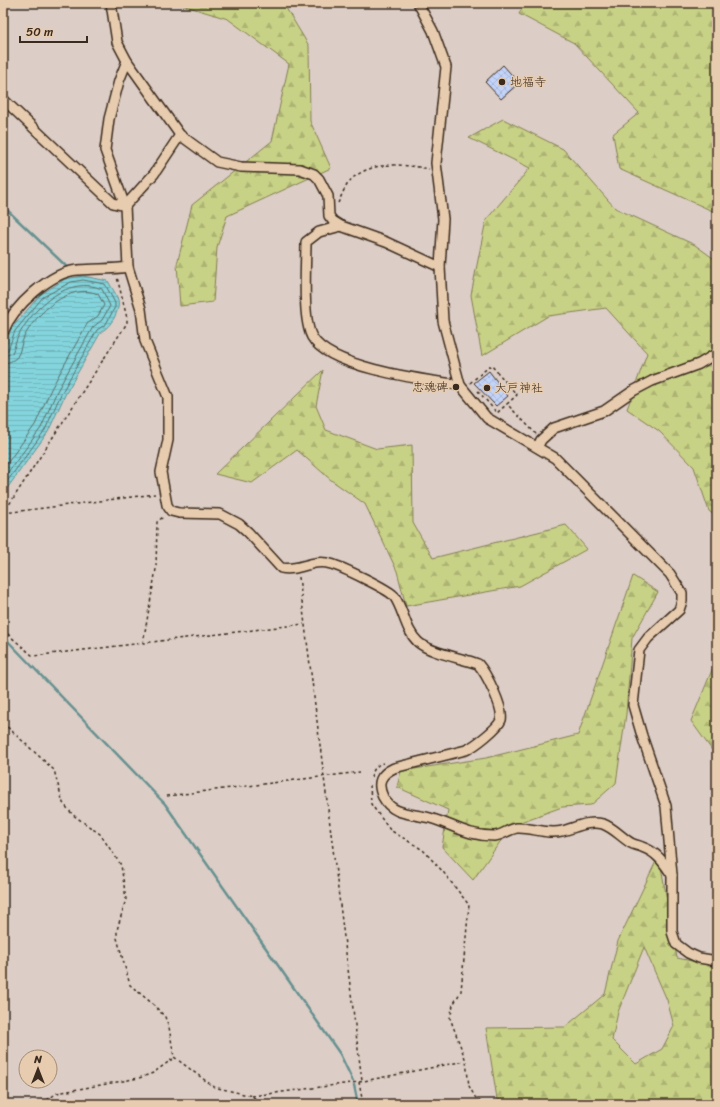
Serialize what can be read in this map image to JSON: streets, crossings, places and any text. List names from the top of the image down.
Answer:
{
  "places": ["地福寺", "忠魂碑", "大戸神社"],
  "scale_bar": "50 m",
  "north": "top"
}
